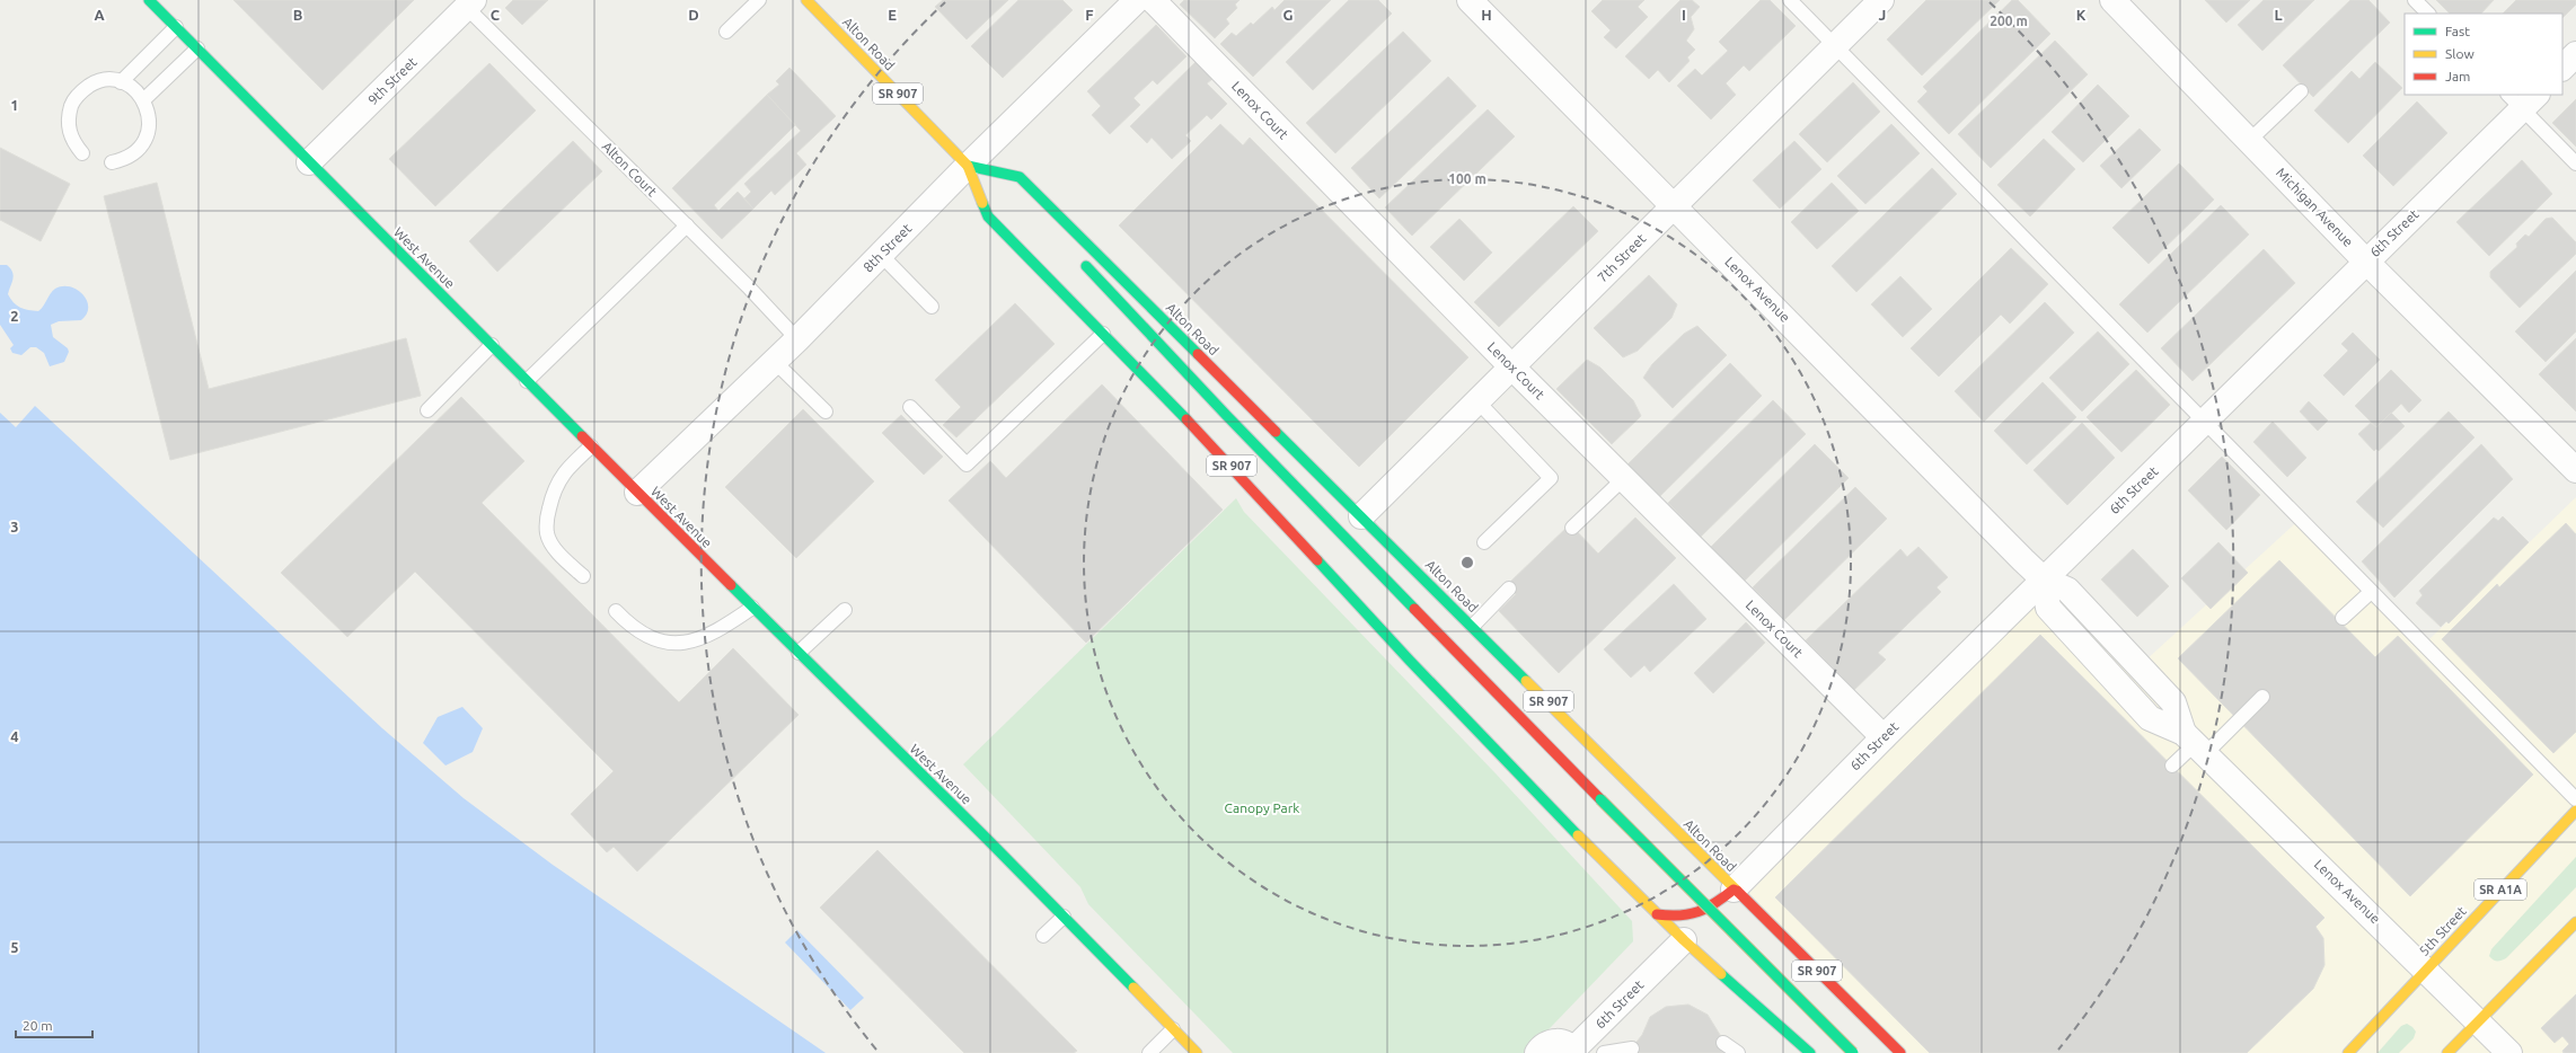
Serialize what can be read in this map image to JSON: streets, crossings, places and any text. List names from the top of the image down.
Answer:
{
  "streets": {
    "main road": [
      "Alton Road",
      "SR 907",
      "West Avenue",
      "SR A1A",
      "5th Street"
    ],
    "street": [
      "9th Street",
      "Lenox Court",
      "Michigan Avenue",
      "6th Street",
      "8th Street",
      "7th Street",
      "Lenox Avenue"
    ],
    "lane": ["Alton Court"]
  },
  "crossings": [
    ["Alton Road", "6th Street"],
    ["Alton Road", "8th Street"],
    ["Alton Road", "7th Street"],
    ["9th Street", "Alton Court"],
    ["9th Street", "West Avenue"],
    ["Lenox Court", "6th Street"],
    ["Lenox Court", "7th Street"],
    ["Alton Court", "8th Street"],
    ["Michigan Avenue", "6th Street"],
    ["6th Street", "Lenox Avenue"],
    ["8th Street", "West Avenue"],
    ["7th Street", "Lenox Avenue"],
    ["Lenox Avenue", "5th Street"]
  ],
  "parks": ["Canopy Park"],
  "legend": ["Fast", "Slow", "Jam"],
  "scale_bar": "20 m",
  "grid": {
    "columns": [
      "A",
      "B",
      "C",
      "D",
      "E",
      "F",
      "G",
      "H",
      "I",
      "J",
      "K",
      "L"
    ],
    "rows": [
      "1",
      "2",
      "3",
      "4",
      "5"
    ]
  },
  "rings": ["200 m", "100 m"]
}
